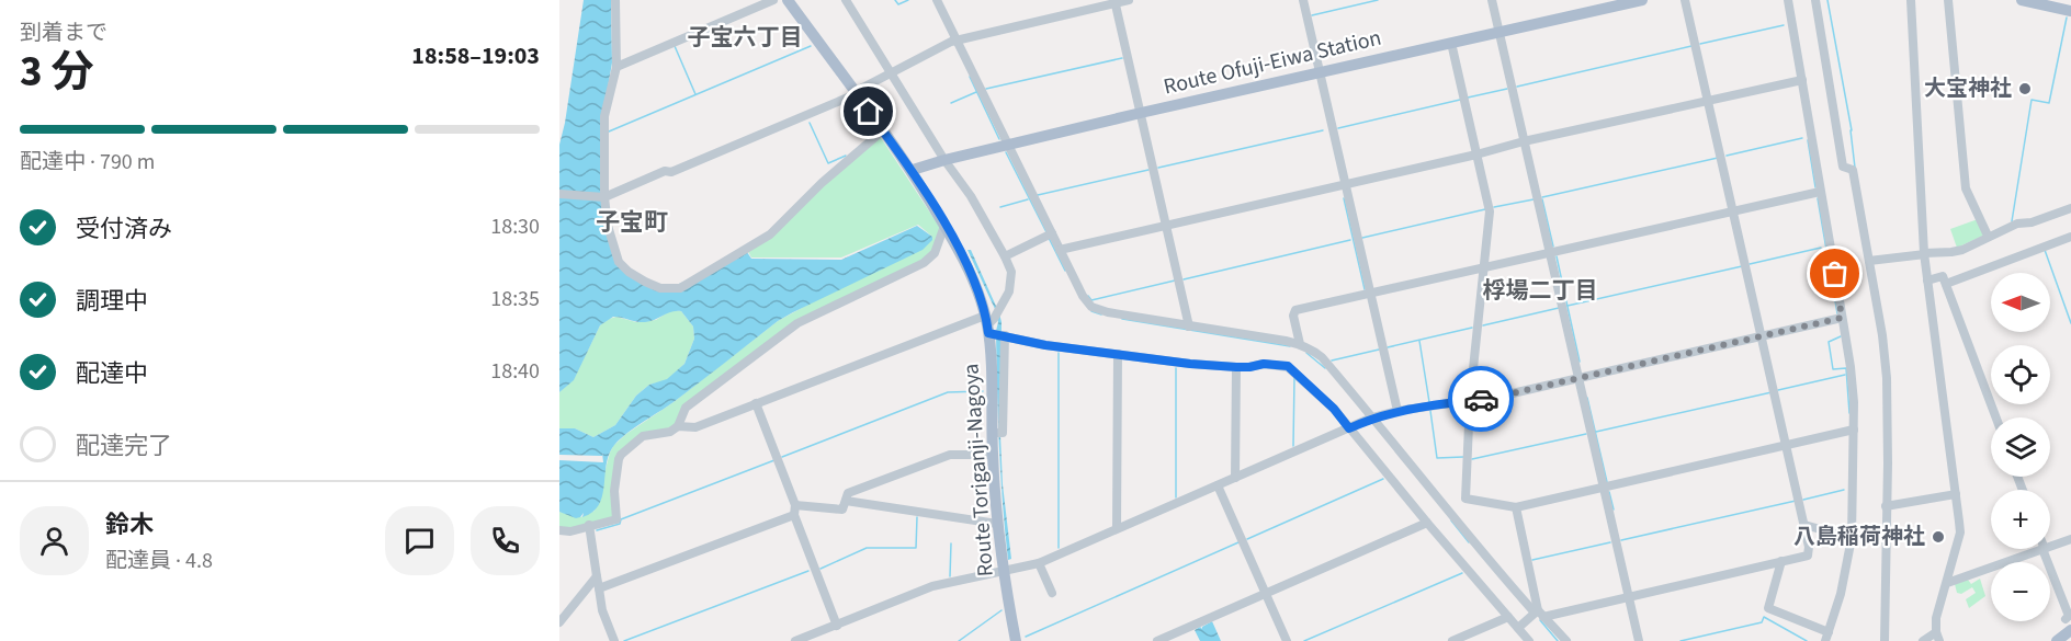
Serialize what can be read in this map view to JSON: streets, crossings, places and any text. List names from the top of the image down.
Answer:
{
  "streets": {
    "main road": ["Route Ofuji-Eiwa Station", "Route Toriganji-Nagoya"]
  },
  "crossings": [
    ["Route Ofuji-Eiwa Station", "Route Toriganji-Nagoya"]
  ],
  "districts": ["子宝六丁目", "子宝町", "桴場二丁目"],
  "places": ["大宝神社", "八島稲荷神社"],
  "north": "left",
  "page": {
    "heading": ["3 分", "到着まで", "18:58–19:03"],
    "panel": ["鈴木", "配達員 · 4.8"],
    "bar": "配達中 · 790 m",
    "list": [
      ["受付済み", "18:30"],
      ["調理中", "18:35"],
      ["配達中", "18:40"],
      "配達完了"
    ],
    "map_buttons": ["+", "−"]
  }
}
